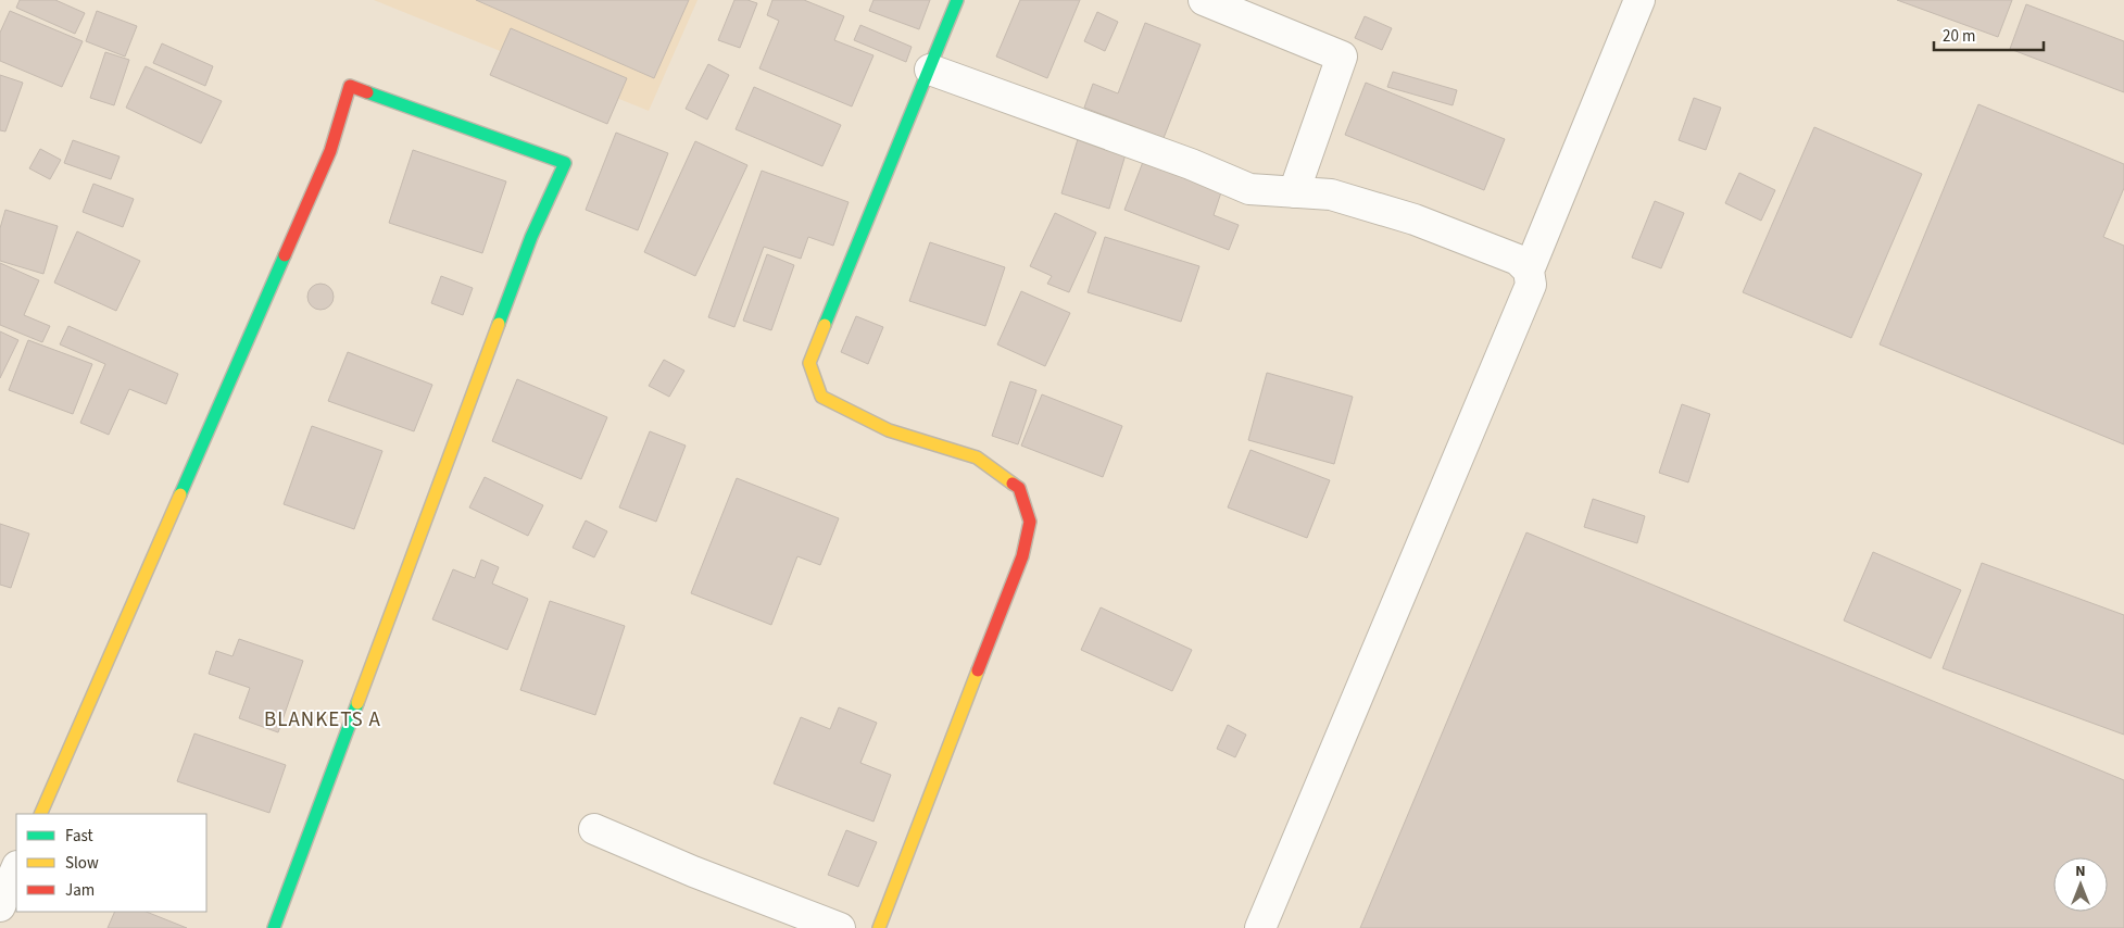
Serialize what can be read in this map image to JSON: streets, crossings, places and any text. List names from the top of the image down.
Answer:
{
  "districts": ["BLANKETS A"],
  "legend": ["Fast", "Slow", "Jam"],
  "scale_bar": "20 m",
  "north": "top"
}
